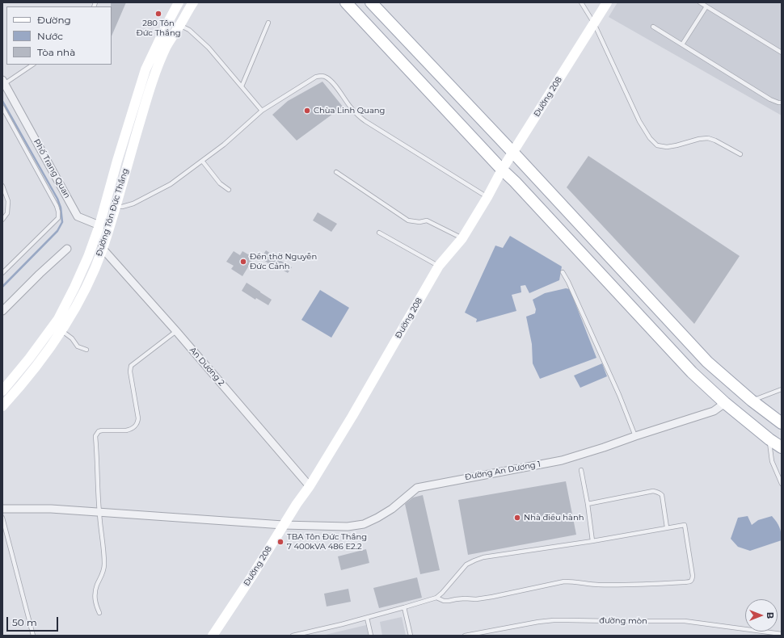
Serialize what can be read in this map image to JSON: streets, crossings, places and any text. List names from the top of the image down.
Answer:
{
  "streets": {
    "main road": ["Đường 208", "Đường Tôn Đức Thắng"],
    "street": ["Phố Trang Quan", "An Dương 2", "Đường An Dương 1"],
    "lane": ["đường mòn"]
  },
  "crossings": [
    ["Đường 208", "An Dương 2"],
    ["Đường 208", "Đường An Dương 1"],
    ["Phố Trang Quan", "Đường Tôn Đức Thắng"],
    ["Đường Tôn Đức Thắng", "An Dương 2"]
  ],
  "places": [
    "280 Tôn Đức Thắng",
    "Chùa Linh Quang",
    "Đền thờ Nguyễn Đức Cảnh",
    "Nhà điều hành",
    "TBA Tôn Đức Thắng 7 400kVA 486 E2.2"
  ],
  "legend": ["Đường", "Nước", "Tòa nhà"],
  "scale_bar": "50 m",
  "north": "right"
}
